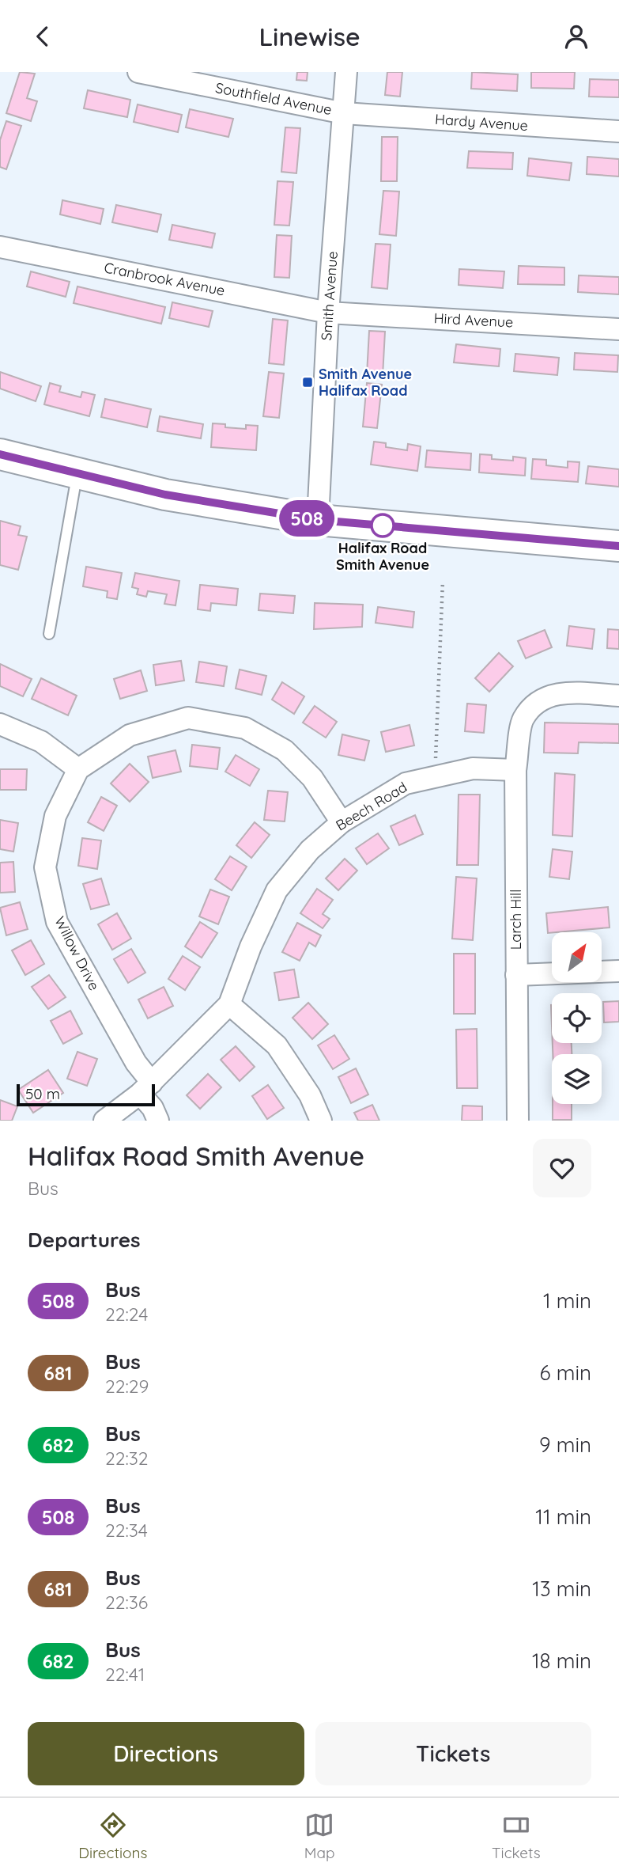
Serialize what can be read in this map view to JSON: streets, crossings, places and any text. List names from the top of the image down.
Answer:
{
  "streets": {
    "street": [
      "Southfield Avenue",
      "Hardy Avenue",
      "Cranbrook Avenue",
      "Smith Avenue",
      "Hird Avenue",
      "Beech Road",
      "Larch Hill",
      "Willow Drive"
    ]
  },
  "crossings": [
    ["Southfield Avenue", "Hardy Avenue"],
    ["Southfield Avenue", "Smith Avenue"],
    ["Hardy Avenue", "Smith Avenue"],
    ["Cranbrook Avenue", "Smith Avenue"],
    ["Cranbrook Avenue", "Hird Avenue"],
    ["Smith Avenue", "Hird Avenue"],
    ["Beech Road", "Larch Hill"],
    ["Beech Road", "Willow Drive"]
  ],
  "places": {
    "transit": ["Smith Avenue Halifax Road"],
    "other": ["Halifax Road Smith Avenue"]
  },
  "lines": ["bus line 508"],
  "scale_bar": "50 m",
  "north": "top right",
  "page": {
    "header": "Linewise",
    "on_map": "508",
    "scale": "50 m",
    "heading": [
      ["Halifax Road Smith Avenue", "Bus"],
      "Departures"
    ],
    "list": [
      {
        "mark": "508",
        "name": "Bus",
        "note": "22:24",
        "value": "1 min"
      },
      {
        "mark": "681",
        "name": "Bus",
        "note": "22:29",
        "value": "6 min"
      },
      {
        "mark": "682",
        "name": "Bus",
        "note": "22:32",
        "value": "9 min"
      },
      {
        "mark": "508",
        "name": "Bus",
        "note": "22:34",
        "value": "11 min"
      },
      {
        "mark": "681",
        "name": "Bus",
        "note": "22:36",
        "value": "13 min"
      },
      {
        "mark": "682",
        "name": "Bus",
        "note": "22:41",
        "value": "18 min"
      }
    ],
    "buttons": ["Directions", "Tickets"],
    "tabs": ["Directions", "Map", "Tickets"]
  }
}
